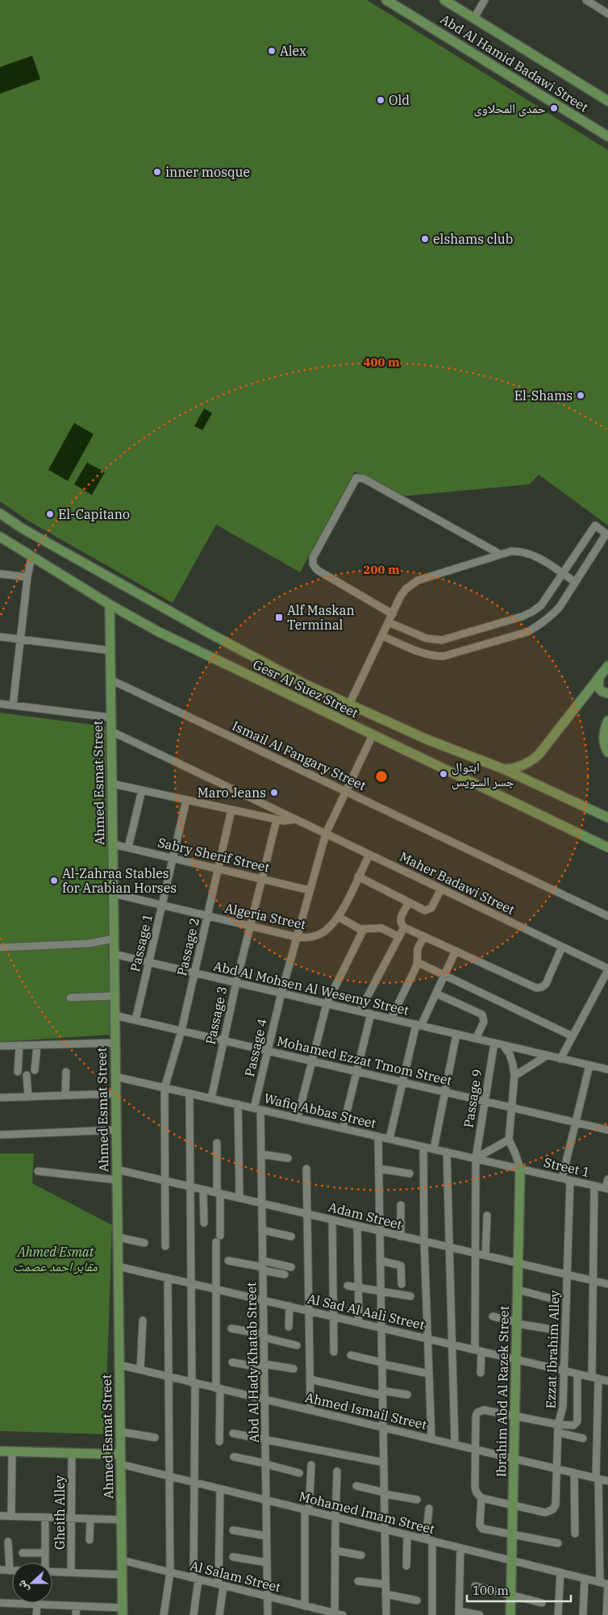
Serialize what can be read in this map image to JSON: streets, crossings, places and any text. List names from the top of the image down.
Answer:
{
  "streets": {
    "main road": [
      "Abd Al Hamid Badawi Street",
      "Gesr Al Suez Street",
      "Ahmed Esmat Street",
      "Ibrahim Abd Al Razek Street"
    ],
    "street": [
      "Ismail Al Fangary Street",
      "Sabry Sherif Street",
      "Maher Badawi Street",
      "Algeria Street",
      "Passage 1",
      "Passage 2",
      "Abd Al Mohsen Al Wesemy Street",
      "Passage 3",
      "Passage 4",
      "Mohamed Ezzat Tmom Street",
      "Passage 9",
      "Wafiq Abbas Street",
      "Street 1",
      "Adam Street",
      "Al Sad Al Aali Street",
      "Ezzat Ibrahim Alley",
      "Abd Al Hady Khatab Street",
      "Ahmed Ismail Street",
      "Gheith Alley",
      "Mohamed Imam Street",
      "Al Salam Street"
    ]
  },
  "crossings": [
    ["Gesr Al Suez Street", "Ahmed Esmat Street"],
    ["Gesr Al Suez Street", "Passage 4"],
    ["Ismail Al Fangary Street", "Ahmed Esmat Street"],
    ["Ismail Al Fangary Street", "Passage 4"],
    ["Ahmed Esmat Street", "Sabry Sherif Street"],
    ["Ahmed Esmat Street", "Maher Badawi Street"],
    ["Ahmed Esmat Street", "Algeria Street"],
    ["Ahmed Esmat Street", "Abd Al Mohsen Al Wesemy Street"],
    ["Ahmed Esmat Street", "Mohamed Ezzat Tmom Street"],
    ["Ahmed Esmat Street", "Wafiq Abbas Street"],
    ["Ahmed Esmat Street", "Adam Street"],
    ["Ahmed Esmat Street", "Al Sad Al Aali Street"],
    ["Ahmed Esmat Street", "Ahmed Ismail Street"],
    ["Ahmed Esmat Street", "Mohamed Imam Street"],
    ["Ahmed Esmat Street", "Al Salam Street"],
    ["Sabry Sherif Street", "Passage 1"],
    ["Sabry Sherif Street", "Passage 2"],
    ["Sabry Sherif Street", "Passage 3"],
    ["Sabry Sherif Street", "Passage 4"],
    ["Maher Badawi Street", "Algeria Street"],
    ["Maher Badawi Street", "Passage 1"],
    ["Maher Badawi Street", "Passage 2"],
    ["Maher Badawi Street", "Passage 3"],
    ["Maher Badawi Street", "Passage 4"],
    ["Algeria Street", "Passage 1"],
    ["Algeria Street", "Passage 2"],
    ["Algeria Street", "Passage 3"],
    ["Algeria Street", "Passage 4"],
    ["Passage 1", "Abd Al Mohsen Al Wesemy Street"],
    ["Passage 1", "Mohamed Ezzat Tmom Street"],
    ["Passage 2", "Abd Al Mohsen Al Wesemy Street"],
    ["Passage 2", "Mohamed Ezzat Tmom Street"],
    ["Passage 2", "Wafiq Abbas Street"],
    ["Passage 2", "Adam Street"],
    ["Abd Al Mohsen Al Wesemy Street", "Passage 3"],
    ["Abd Al Mohsen Al Wesemy Street", "Passage 4"],
    ["Abd Al Mohsen Al Wesemy Street", "Passage 9"],
    ["Passage 3", "Mohamed Ezzat Tmom Street"],
    ["Passage 3", "Wafiq Abbas Street"],
    ["Passage 4", "Mohamed Ezzat Tmom Street"],
    ["Passage 4", "Wafiq Abbas Street"],
    ["Passage 4", "Abd Al Hady Khatab Street"],
    ["Mohamed Ezzat Tmom Street", "Passage 9"],
    ["Passage 9", "Wafiq Abbas Street"],
    ["Passage 9", "Adam Street"],
    ["Passage 9", "Al Sad Al Aali Street"],
    ["Wafiq Abbas Street", "Street 1"],
    ["Wafiq Abbas Street", "Abd Al Hady Khatab Street"],
    ["Wafiq Abbas Street", "Ibrahim Abd Al Razek Street"],
    ["Street 1", "Ezzat Ibrahim Alley"],
    ["Street 1", "Ibrahim Abd Al Razek Street"],
    ["Adam Street", "Ezzat Ibrahim Alley"],
    ["Adam Street", "Abd Al Hady Khatab Street"],
    ["Adam Street", "Ibrahim Abd Al Razek Street"],
    ["Al Sad Al Aali Street", "Ezzat Ibrahim Alley"],
    ["Al Sad Al Aali Street", "Abd Al Hady Khatab Street"],
    ["Al Sad Al Aali Street", "Ibrahim Abd Al Razek Street"],
    ["Ezzat Ibrahim Alley", "Ibrahim Abd Al Razek Street"],
    ["Ezzat Ibrahim Alley", "Ahmed Ismail Street"],
    ["Abd Al Hady Khatab Street", "Ahmed Ismail Street"],
    ["Abd Al Hady Khatab Street", "Mohamed Imam Street"],
    ["Abd Al Hady Khatab Street", "Al Salam Street"],
    ["Ibrahim Abd Al Razek Street", "Ahmed Ismail Street"],
    ["Ibrahim Abd Al Razek Street", "Mohamed Imam Street"]
  ],
  "parks": ["Ahmed Esmat مقابر احمد عصمت"],
  "places": {
    "other": [
      "Alex",
      "Old",
      "حمدى المحلاوى",
      "inner mosque",
      "elshams club",
      "El-Shams",
      "El-Capitano",
      "ابتوال جسر السويس",
      "Maro Jeans",
      "Al-Zahraa Stables for Arabian Horses"
    ],
    "transit": ["Alf Maskan Terminal"]
  },
  "scale_bar": "100 m",
  "north": "left",
  "rings": ["400 m", "200 m"]
}
